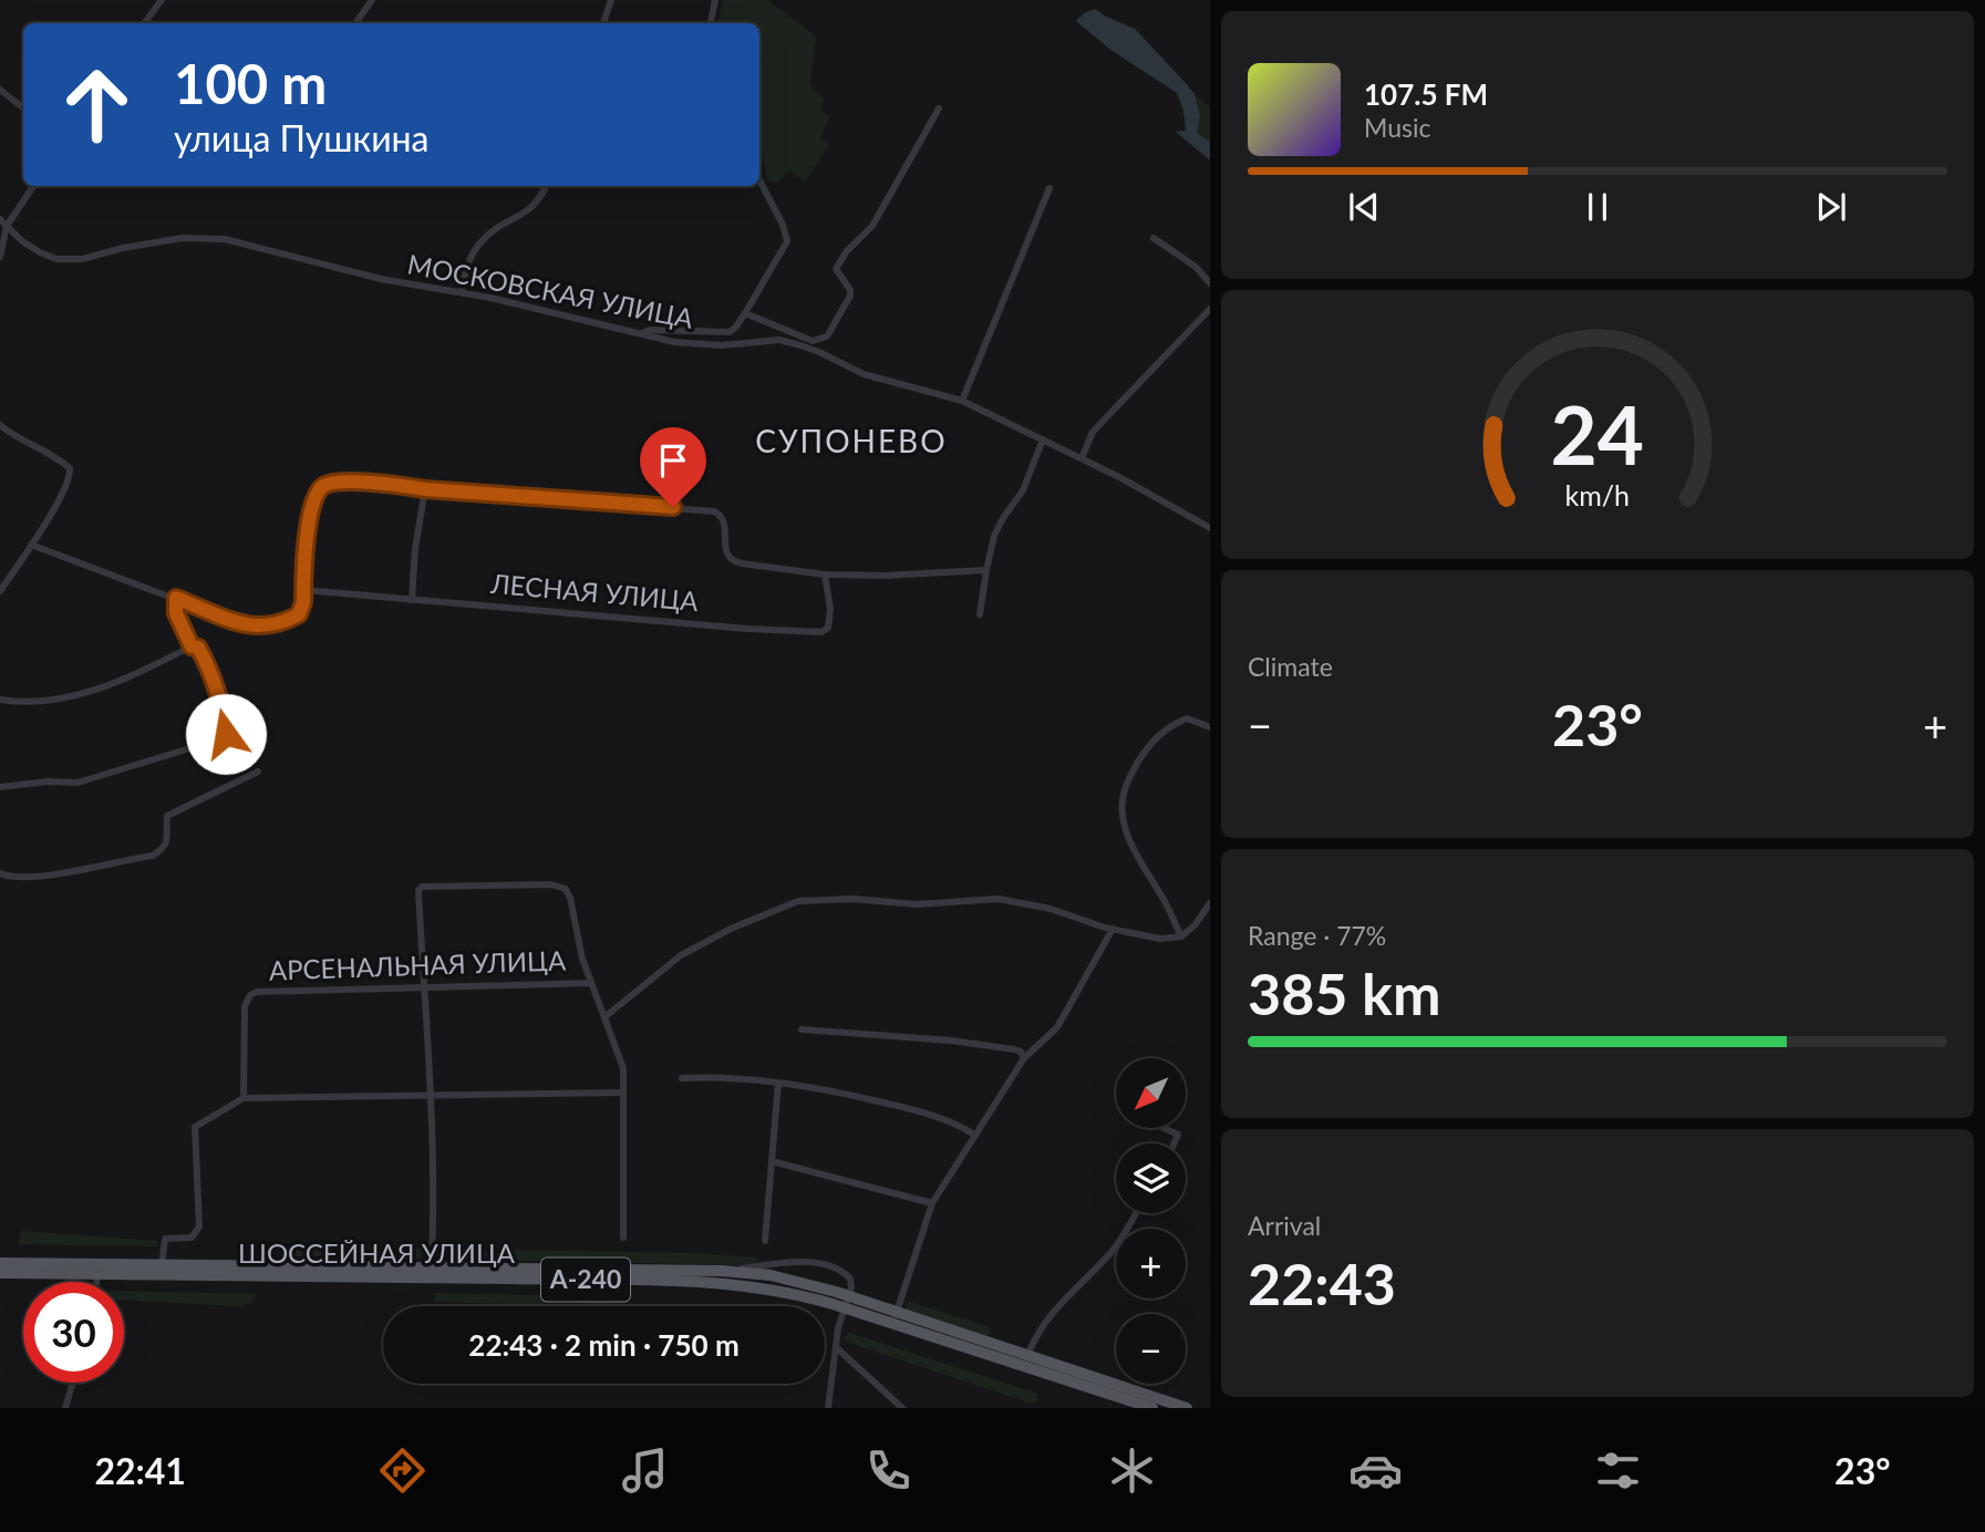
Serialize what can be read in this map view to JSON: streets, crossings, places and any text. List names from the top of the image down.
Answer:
{
  "streets": {
    "main road": ["ШОССЕЙНАЯ УЛИЦА", "А-240"],
    "street": ["МОСКОВСКАЯ УЛИЦА", "ЛЕСНАЯ УЛИЦА", "АРСЕНАЛЬНАЯ УЛИЦА"]
  },
  "crossings": [
    ["ШОССЕЙНАЯ УЛИЦА", "А-240"]
  ],
  "districts": ["СУПОНЕВО"],
  "north": "bottom left",
  "page": {
    "turn": ["100 m", "улица Пушкина"],
    "song": ["107.5 FM", "Music"],
    "tile": [
      "Climate",
      ["Range · 77%", "385 km"],
      ["Arrival", "22:43"]
    ],
    "heat": ["−", "23°", "+"],
    "map_buttons": ["+", "−"],
    "limit": "30",
    "trip": "22:43 · 2 min · 750 m",
    "tabs": ["22:41", "23°"],
    "gauge": ["24", "km/h"]
  }
}
